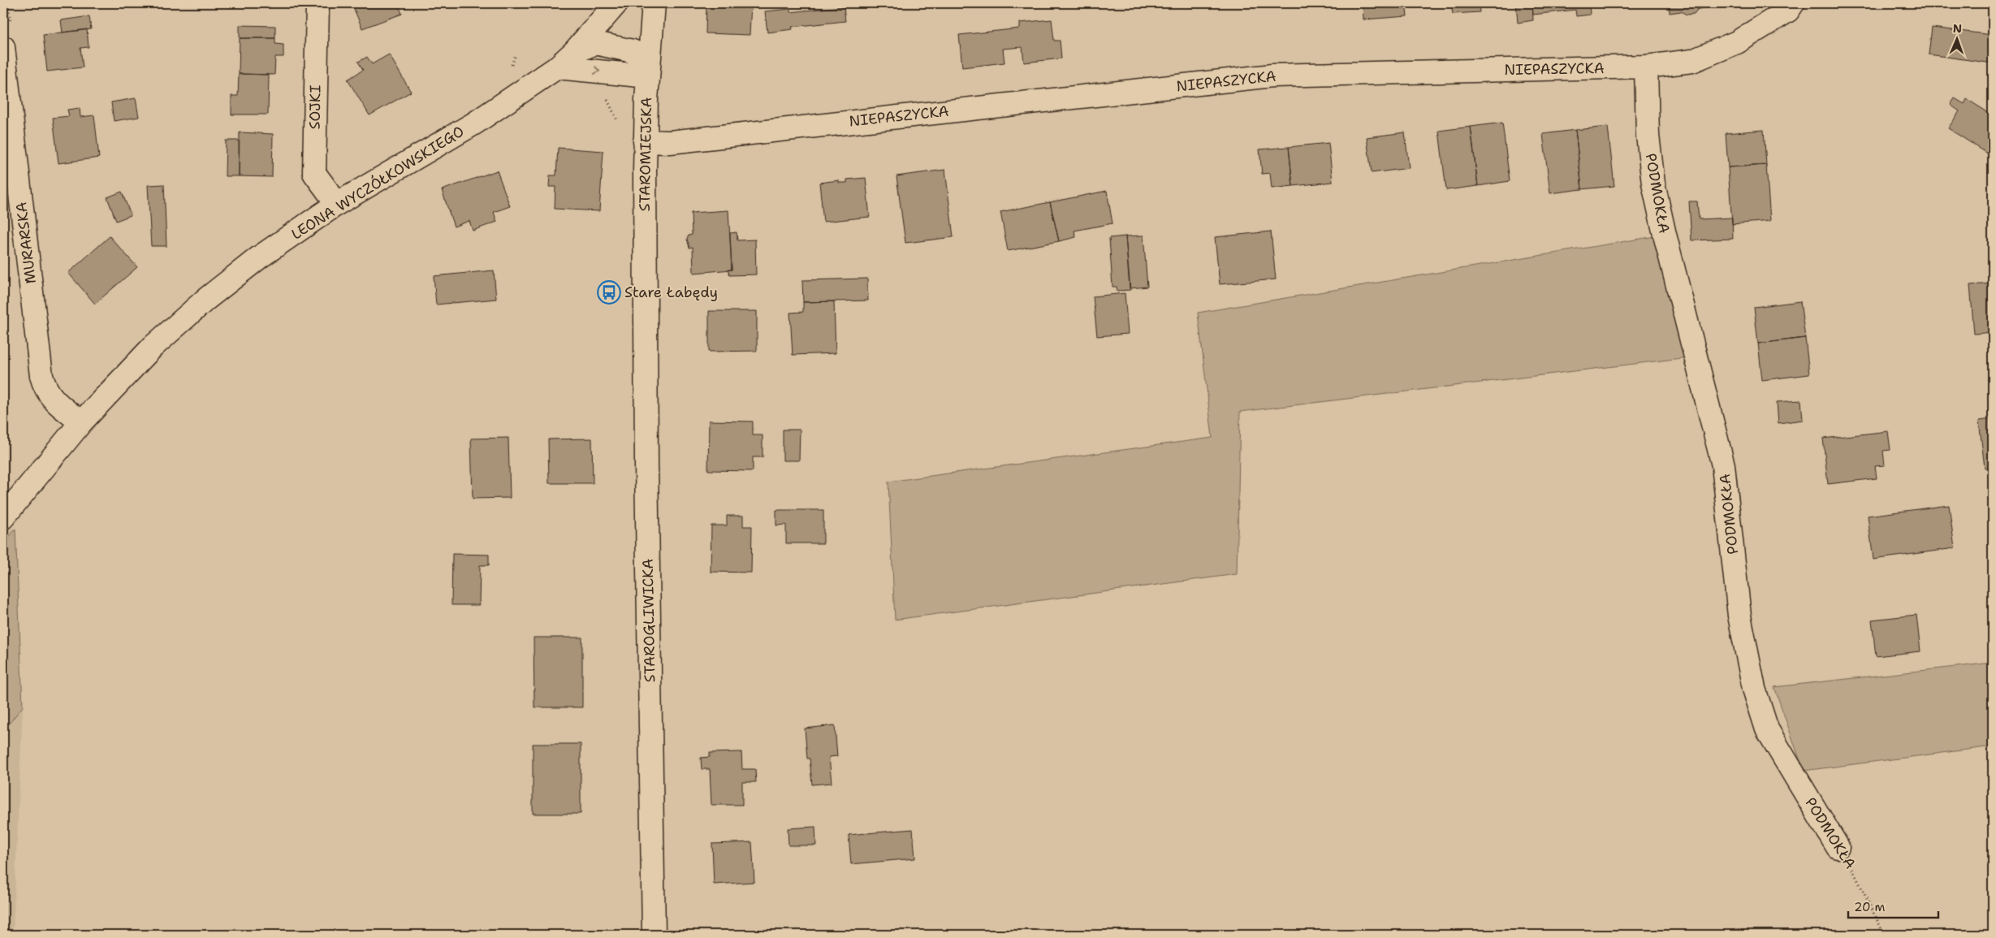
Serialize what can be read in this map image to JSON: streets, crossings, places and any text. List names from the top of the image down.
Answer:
{
  "streets": {
    "street": [
      "NIEPASZYCKA",
      "SOJKI",
      "STAROMIEJSKA",
      "LEONA WYCZÓŁKOWSKIEGO",
      "PODMOKŁA",
      "MURARSKA",
      "STAROGLIWICKA"
    ]
  },
  "crossings": [
    ["NIEPASZYCKA", "STAROMIEJSKA"],
    ["NIEPASZYCKA", "PODMOKŁA"],
    ["SOJKI", "LEONA WYCZÓŁKOWSKIEGO"],
    ["STAROMIEJSKA", "STAROGLIWICKA"],
    ["LEONA WYCZÓŁKOWSKIEGO", "MURARSKA"]
  ],
  "places": {
    "bus stop": ["Stare Łabędy"]
  },
  "scale_bar": "20 m",
  "north": "top"
}
